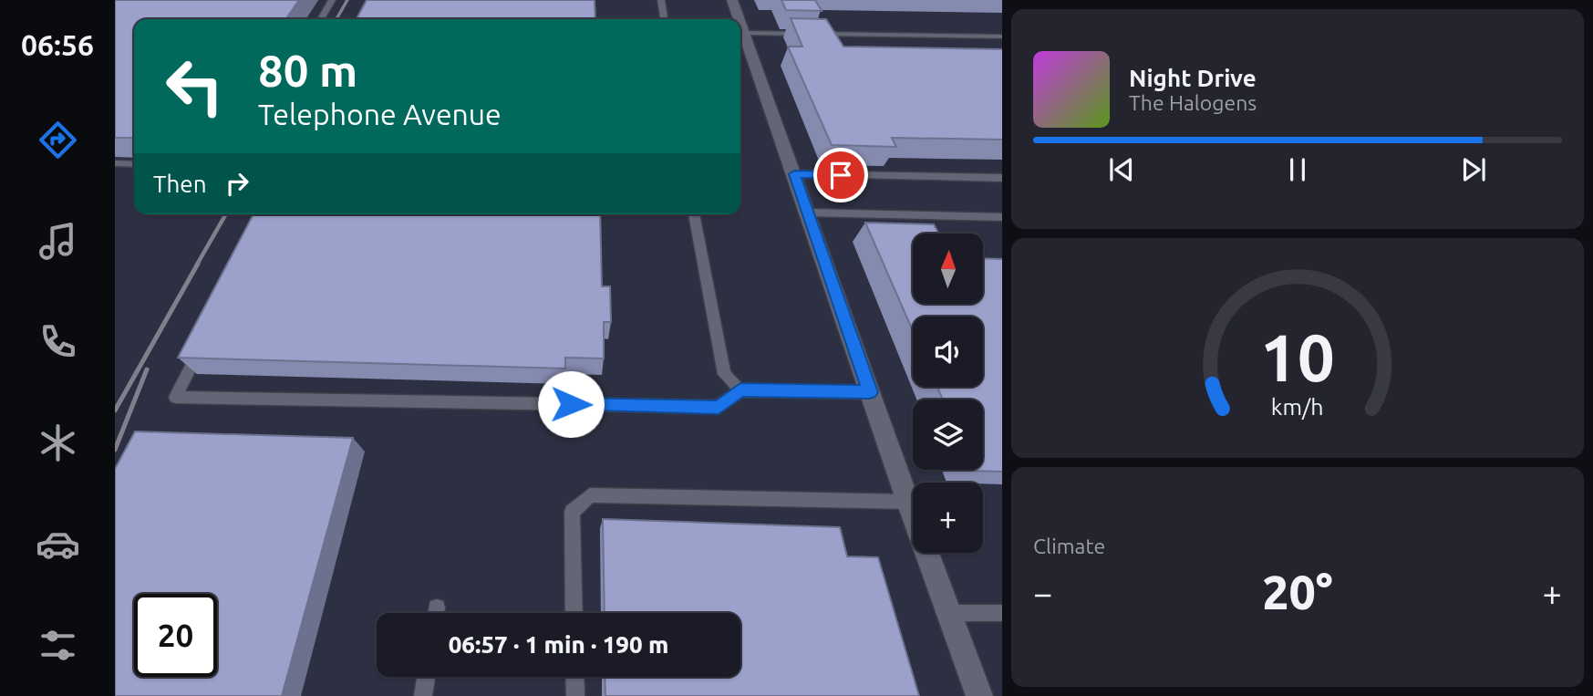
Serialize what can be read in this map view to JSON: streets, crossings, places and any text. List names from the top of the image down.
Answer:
{
  "north": "top",
  "page": {
    "tabs": "06:56",
    "turn": ["80 m", "Telephone Avenue"],
    "song": ["Night Drive", "The Halogens"],
    "then": "Then",
    "map_buttons": "+",
    "tile": "Climate",
    "heat": ["−", "20°", "+"],
    "limit": "20",
    "trip": "06:57 · 1 min · 190 m",
    "gauge": ["10", "km/h"]
  }
}
